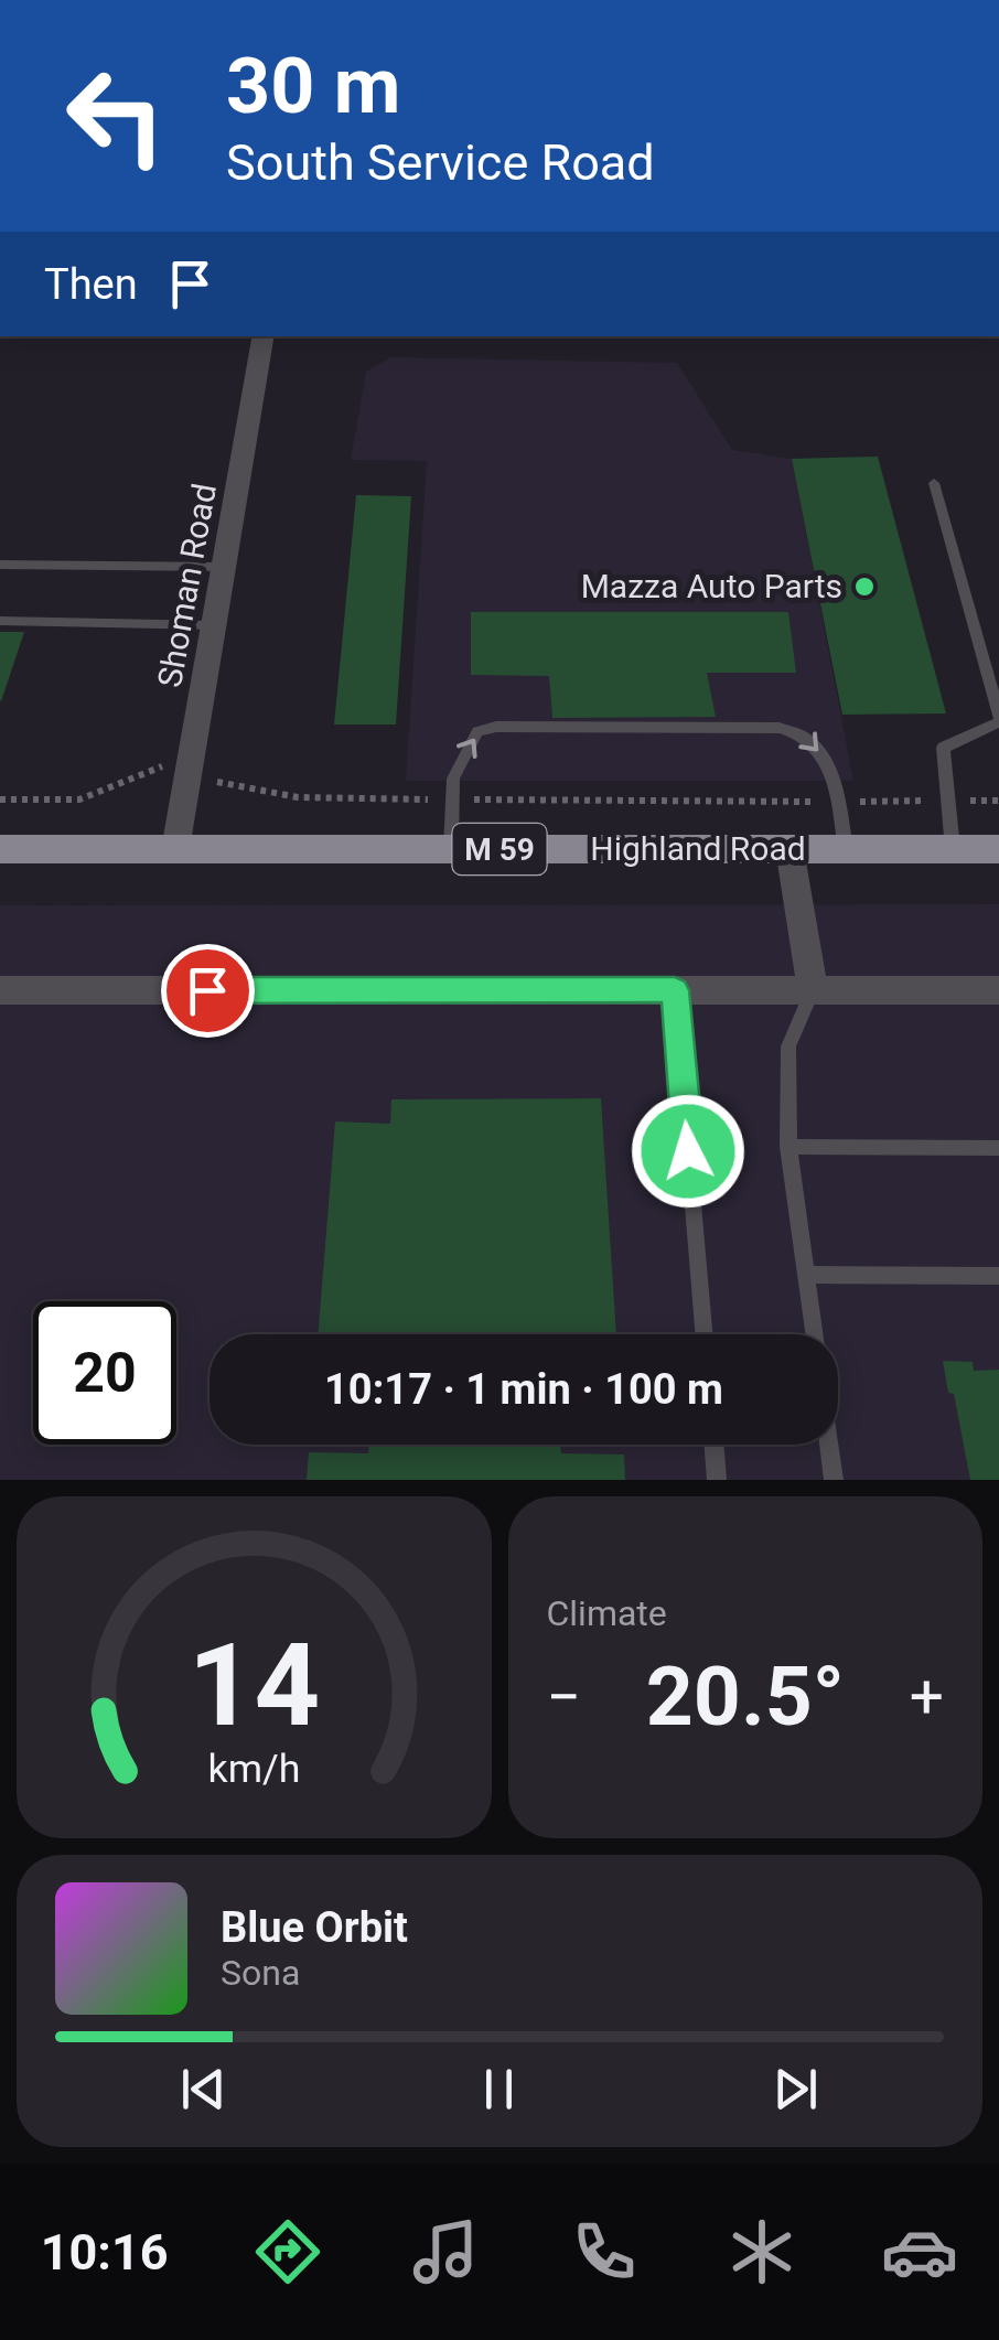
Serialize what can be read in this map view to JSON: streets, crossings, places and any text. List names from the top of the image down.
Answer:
{
  "streets": {
    "highway": ["M 59", "Highland Road"],
    "street": ["Shoman Road"]
  },
  "crossings": [
    ["Shoman Road", "Highland Road"]
  ],
  "places": ["Mazza Auto Parts"],
  "page": {
    "turn": ["30 m", "South Service Road"],
    "then": "Then",
    "limit": "20",
    "trip": "10:17 · 1 min · 100 m",
    "tile": "Climate",
    "heat": ["−", "20.5°", "+"],
    "song": ["Blue Orbit", "Sona"],
    "tabs": "10:16",
    "gauge": ["14", "km/h"]
  }
}
